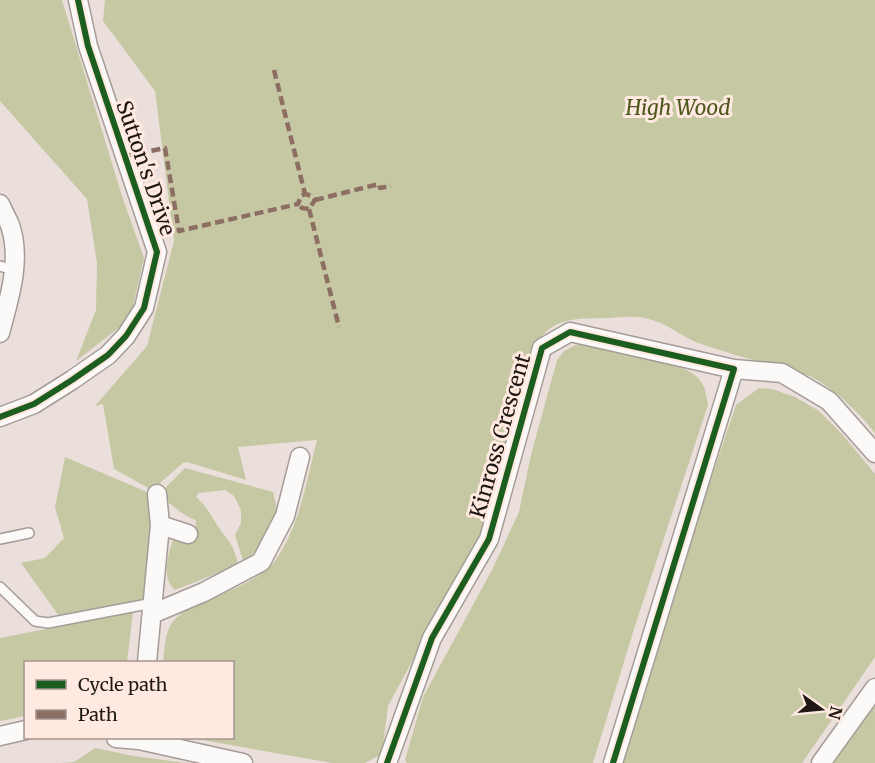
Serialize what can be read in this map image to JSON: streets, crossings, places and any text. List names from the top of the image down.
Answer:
{
  "streets": {
    "street": ["Sutton's Drive", "Kinross Crescent"]
  },
  "parks": ["High Wood"],
  "legend": ["Cycle path", "Path"],
  "north": "right"
}
